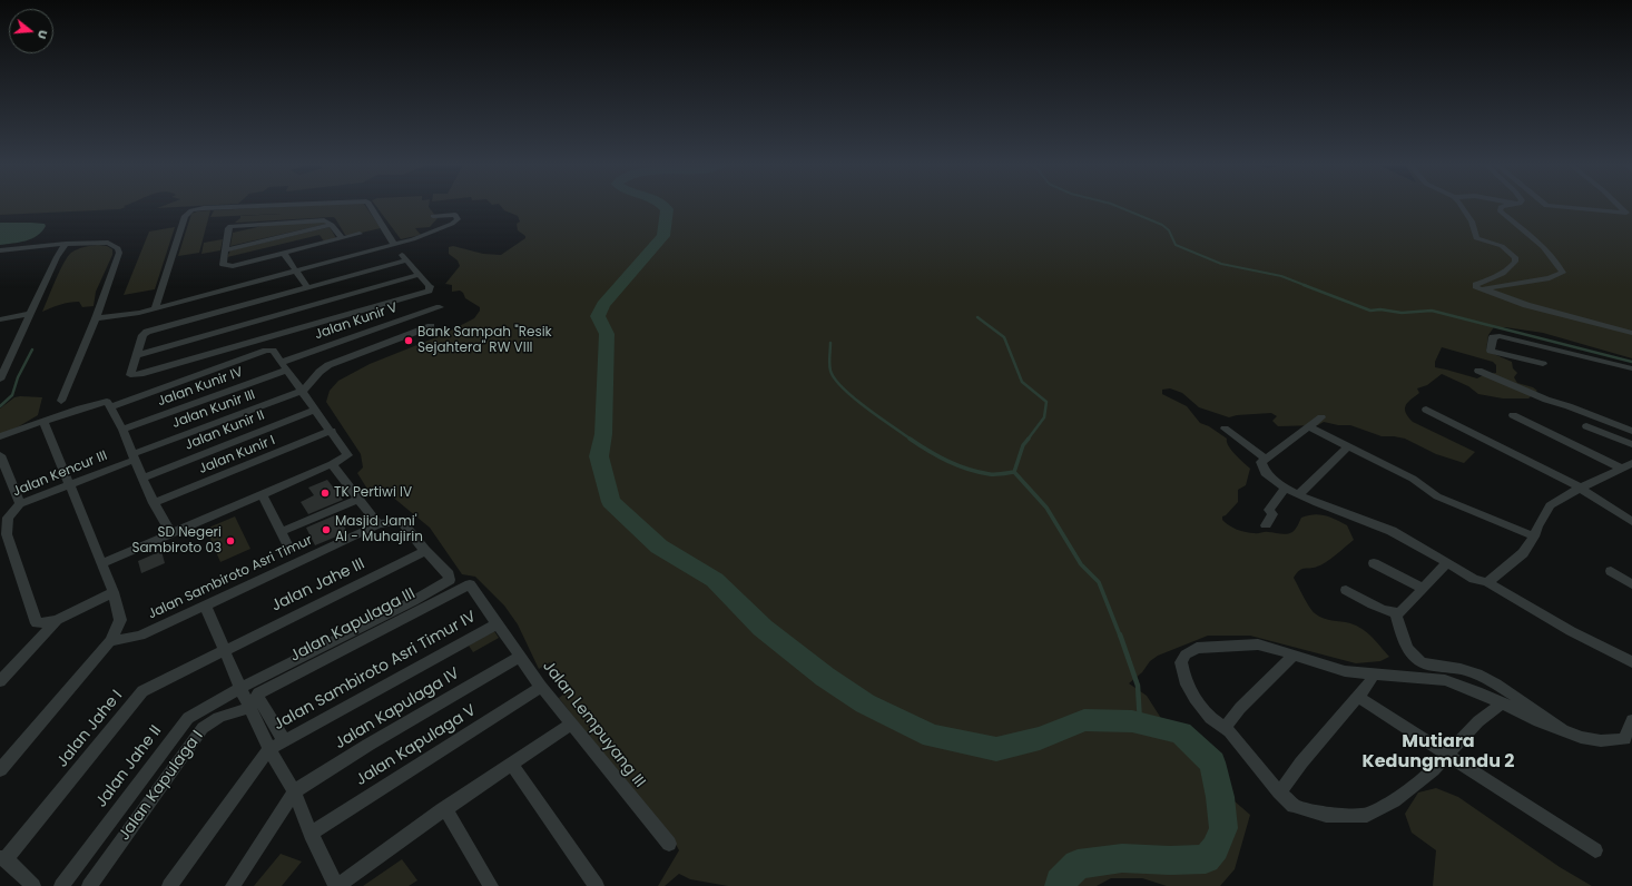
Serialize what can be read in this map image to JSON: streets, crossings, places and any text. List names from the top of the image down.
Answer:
{
  "streets": {
    "street": [
      "Jalan Kunir V",
      "Jalan Kunir IV",
      "Jalan Kunir III",
      "Jalan Kunir II",
      "Jalan Kunir I",
      "Jalan Kencur III",
      "Jalan Sambiroto Asri Timur",
      "Jalan Jahe III",
      "Jalan Kapulaga III",
      "Jalan Sambiroto Asri Timur IV",
      "Jalan Kapulaga IV",
      "Jalan Lempuyang III",
      "Jalan Jahe I",
      "Jalan Kapulaga V",
      "Jalan Jahe II",
      "Jalan Kapulaga I"
    ]
  },
  "crossings": [
    ["Jalan Kunir V", "Jalan Kunir IV"],
    ["Jalan Kunir III", "Jalan Kencur III"],
    ["Jalan Sambiroto Asri Timur", "Jalan Jahe III"],
    ["Jalan Sambiroto Asri Timur", "Jalan Jahe II"],
    ["Jalan Jahe III", "Jalan Jahe I"],
    ["Jalan Jahe III", "Jalan Jahe II"],
    ["Jalan Kapulaga III", "Jalan Sambiroto Asri Timur IV"],
    ["Jalan Kapulaga III", "Jalan Lempuyang III"],
    ["Jalan Sambiroto Asri Timur IV", "Jalan Lempuyang III"],
    ["Jalan Kapulaga IV", "Jalan Lempuyang III"],
    ["Jalan Lempuyang III", "Jalan Kapulaga V"]
  ],
  "districts": ["Mutiara Kedungmundu 2"],
  "places": [
    "Bank Sampah \"Resik Sejahtera\" RW VIII",
    "TK Pertiwi IV",
    "Masjid Jami' Al - Muhajirin",
    "SD Negeri Sambiroto 03"
  ],
  "north": "right"
}
